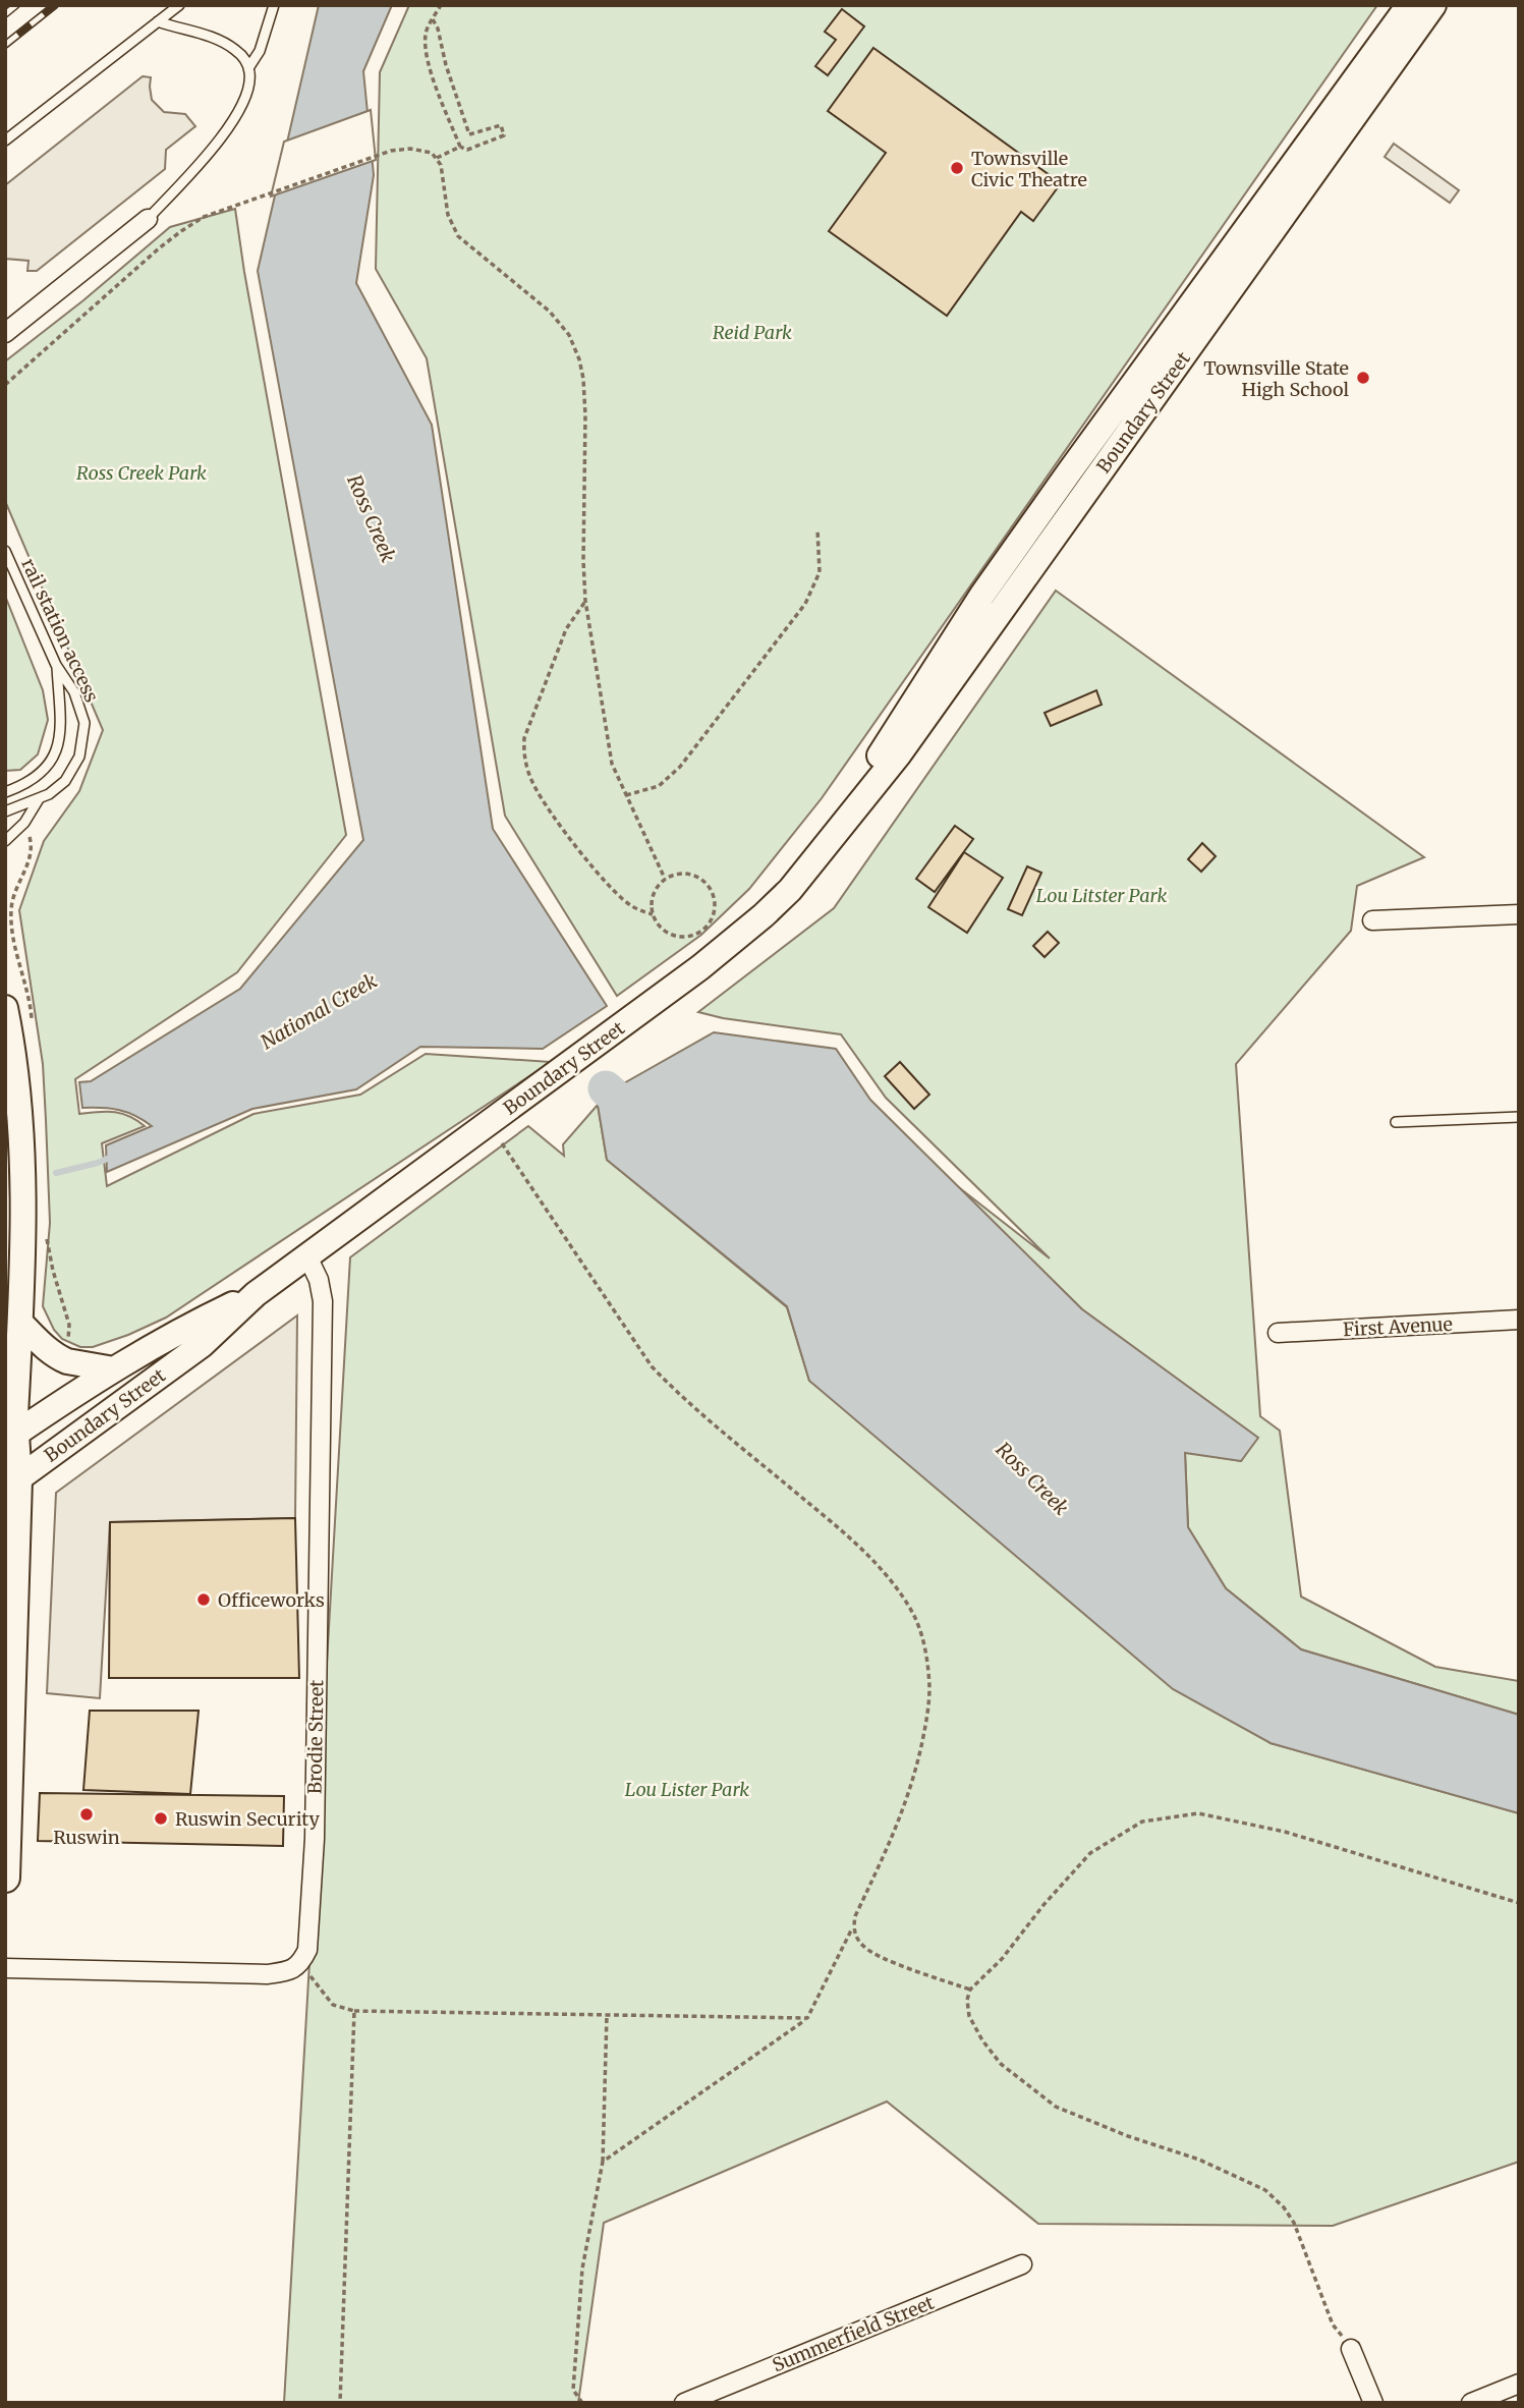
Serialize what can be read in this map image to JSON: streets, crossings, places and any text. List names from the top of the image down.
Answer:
{
  "streets": {
    "main road": ["Boundary Street"],
    "street": ["First Avenue", "Brodie Street", "Summerfield Street"],
    "lane": ["rail station access"]
  },
  "crossings": [
    ["Boundary Street", "Brodie Street"]
  ],
  "water": ["Ross Creek", "National Creek"],
  "parks": [
    "Reid Park",
    "Ross Creek Park",
    "Lou Litster Park",
    "Lou Lister Park"
  ],
  "places": [
    "Townsville Civic Theatre",
    "Townsville State High School",
    "Officeworks",
    "Ruswin",
    "Ruswin Security"
  ]
}
